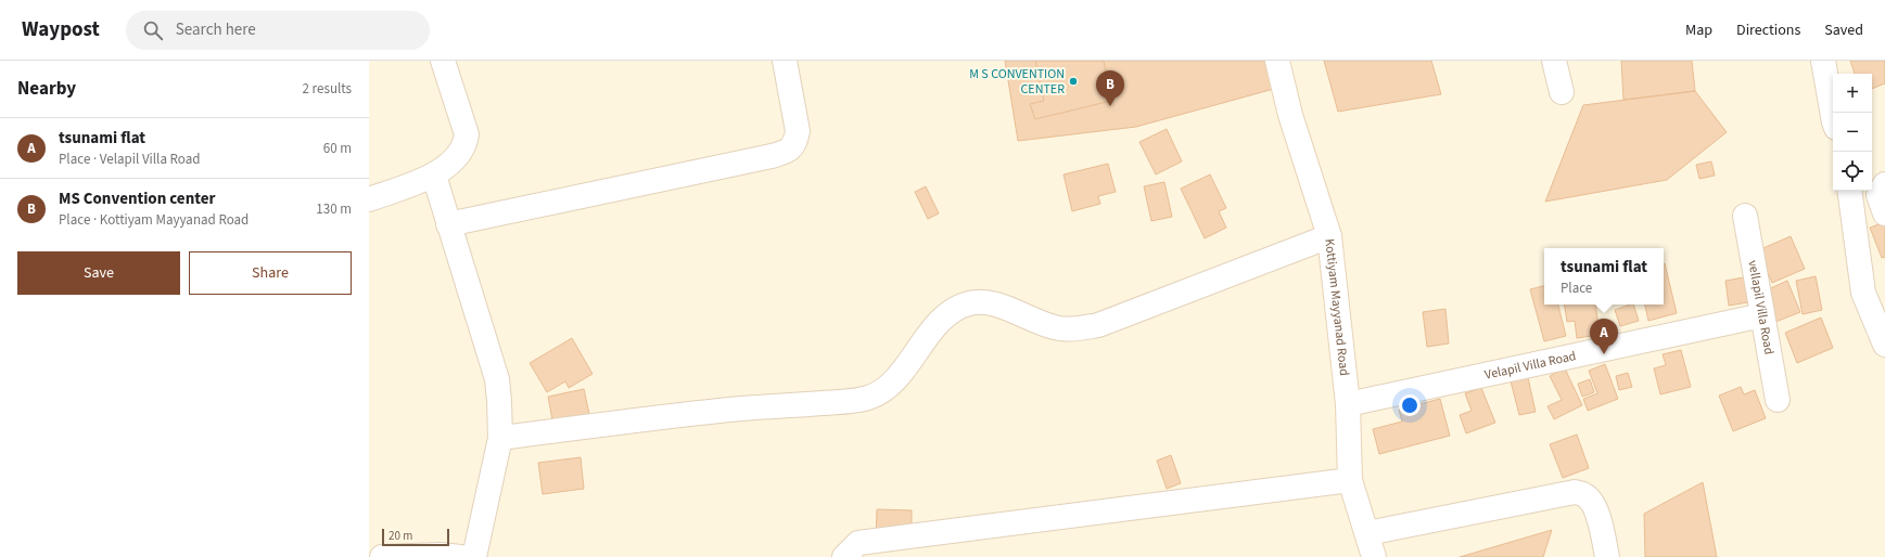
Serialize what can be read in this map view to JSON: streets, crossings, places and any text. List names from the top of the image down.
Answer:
{
  "streets": {
    "street": ["Kottiyam Mayyanad Road", "vellapil Villa Road", "Velapil Villa Road"]
  },
  "crossings": [
    ["Kottiyam Mayyanad Road", "Velapil Villa Road"],
    ["vellapil Villa Road", "Velapil Villa Road"]
  ],
  "places": ["M S CONVENTION CENTER"],
  "scale_bar": "20 m",
  "page": {
    "header": "Waypost",
    "search": "Search here",
    "nav": ["Map", "Directions", "Saved"],
    "heading": ["Nearby", "2 results"],
    "pins": ["B", "A"],
    "map_buttons": ["+", "−"],
    "list": [
      {
        "mark": "A",
        "name": "tsunami flat",
        "note": "Place · Velapil Villa Road",
        "value": "60 m"
      },
      {
        "mark": "B",
        "name": "MS Convention center",
        "note": "Place · Kottiyam Mayyanad Road",
        "value": "130 m"
      }
    ],
    "buttons": ["Save", "Share"],
    "popup": ["tsunami flat", "Place"],
    "scale": "20 m"
  }
}
